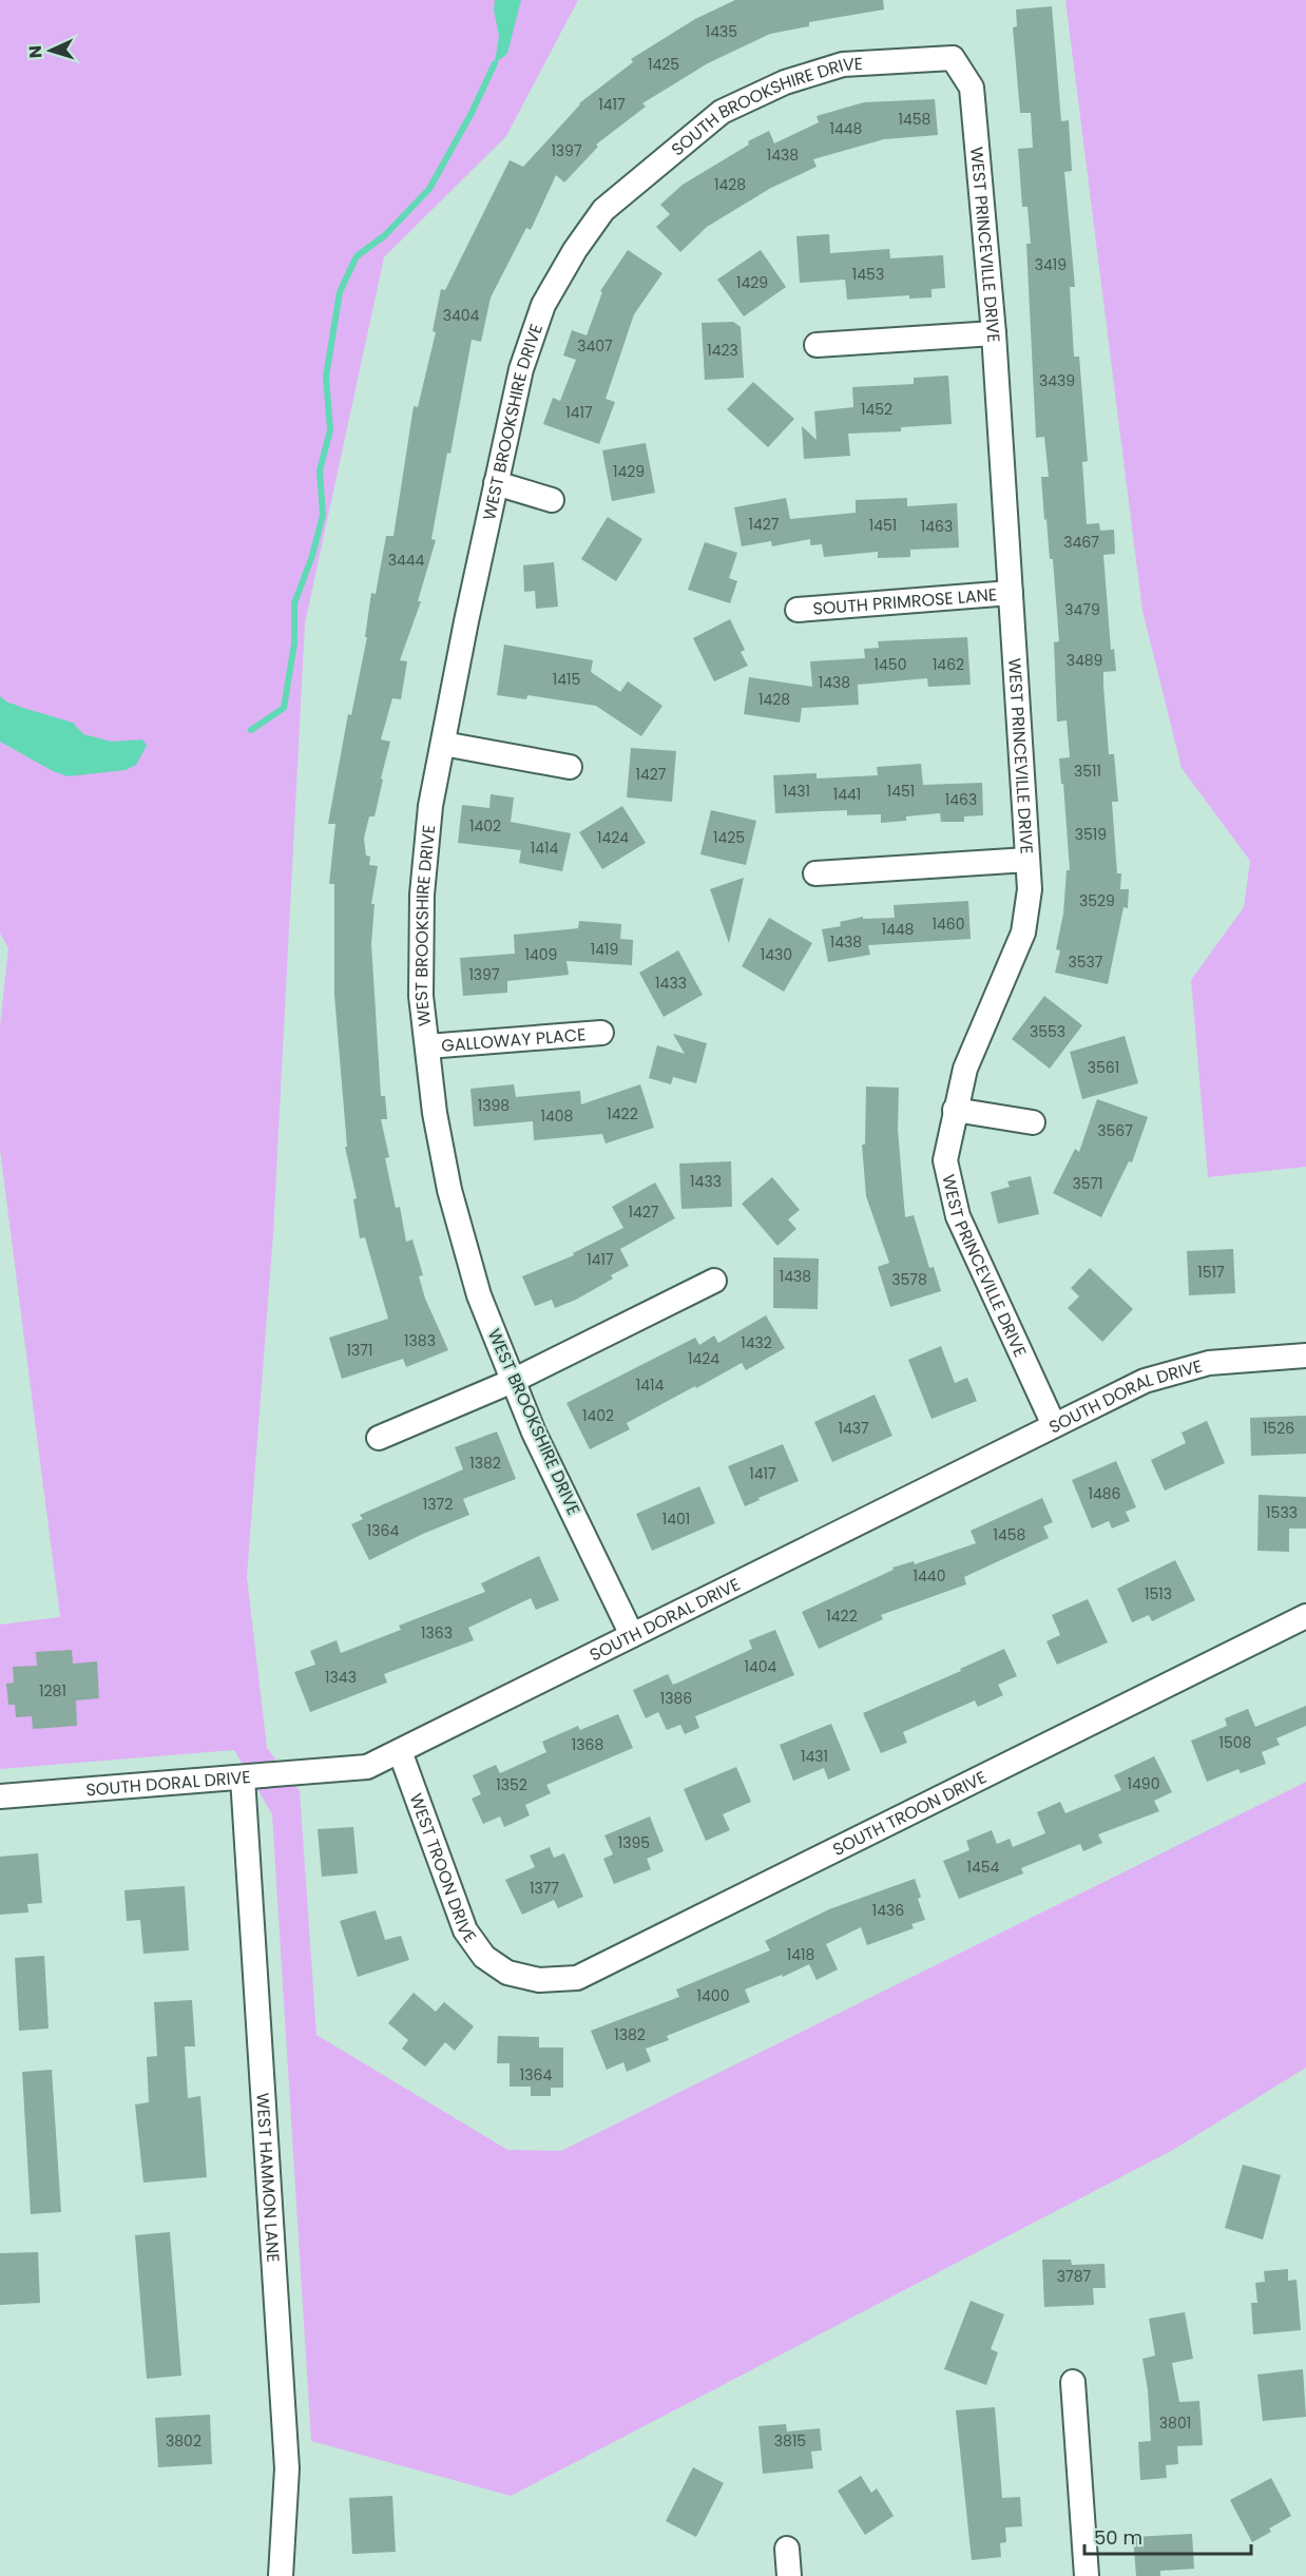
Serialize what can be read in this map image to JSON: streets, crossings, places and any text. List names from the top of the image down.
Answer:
{
  "streets": {
    "street": [
      "SOUTH BROOKSHIRE DRIVE",
      "WEST PRINCEVILLE DRIVE",
      "WEST BROOKSHIRE DRIVE",
      "SOUTH PRIMROSE LANE",
      "GALLOWAY PLACE",
      "SOUTH DORAL DRIVE",
      "SOUTH TROON DRIVE",
      "WEST TROON DRIVE",
      "WEST HAMMON LANE"
    ]
  },
  "crossings": [
    ["SOUTH BROOKSHIRE DRIVE", "WEST PRINCEVILLE DRIVE"],
    ["SOUTH BROOKSHIRE DRIVE", "WEST BROOKSHIRE DRIVE"],
    ["WEST PRINCEVILLE DRIVE", "SOUTH PRIMROSE LANE"],
    ["WEST PRINCEVILLE DRIVE", "SOUTH DORAL DRIVE"],
    ["WEST BROOKSHIRE DRIVE", "GALLOWAY PLACE"],
    ["WEST BROOKSHIRE DRIVE", "SOUTH DORAL DRIVE"],
    ["SOUTH DORAL DRIVE", "WEST TROON DRIVE"],
    ["SOUTH DORAL DRIVE", "WEST HAMMON LANE"],
    ["SOUTH TROON DRIVE", "WEST TROON DRIVE"]
  ],
  "house_numbers": [
    "1435",
    "1425",
    "1417",
    "1458",
    "1448",
    "1397",
    "1438",
    "1428",
    "3419",
    "1453",
    "1429",
    "3404",
    "3407",
    "1423",
    "3439",
    "1452",
    "1417",
    "1429",
    "1427",
    "1451",
    "1463",
    "3467",
    "3444",
    "3479",
    "3489",
    "1450",
    "1462",
    "1415",
    "1438",
    "1428",
    "3511",
    "1427",
    "1431",
    "1451",
    "1441",
    "1463",
    "1402",
    "3519",
    "1424",
    "1425",
    "1414",
    "3529",
    "1460",
    "1448",
    "1438",
    "1419",
    "1409",
    "1430",
    "3537",
    "1397",
    "1433",
    "3553",
    "3561",
    "1398",
    "1422",
    "1408",
    "3567",
    "1433",
    "3571",
    "1427",
    "1417",
    "1517",
    "1438",
    "3578",
    "1383",
    "1432",
    "1371",
    "1424",
    "1414",
    "1402",
    "1437",
    "1526",
    "1382",
    "1417",
    "1486",
    "1372",
    "1533",
    "1401",
    "1364",
    "1458",
    "1440",
    "1513",
    "1422",
    "1363",
    "1404",
    "1343",
    "1281",
    "1386",
    "1508",
    "1368",
    "1431",
    "1490",
    "1352",
    "1395",
    "1454",
    "1377",
    "1436",
    "1418",
    "1400",
    "1382",
    "1364",
    "3787",
    "3801",
    "3802",
    "3815"
  ],
  "scale_bar": "50 m",
  "north": "left"
}
